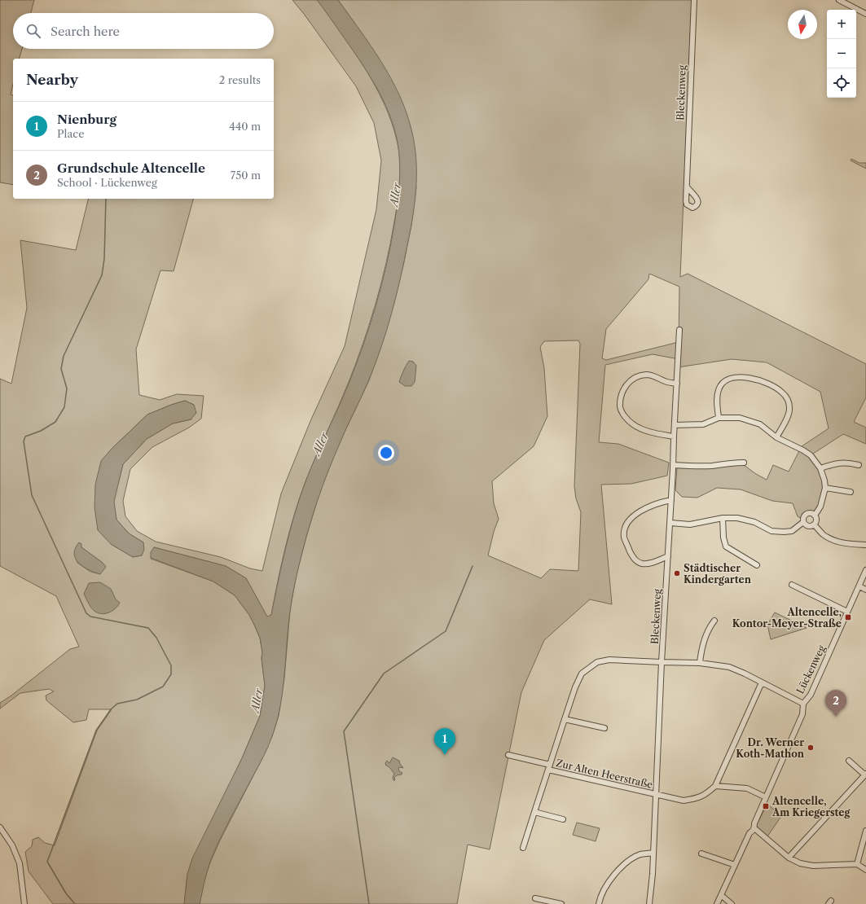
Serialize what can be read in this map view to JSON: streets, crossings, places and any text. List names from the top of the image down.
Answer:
{
  "streets": {
    "street": ["Bleckenweg", "Lückenweg", "Zur Alten Heerstraße"]
  },
  "crossings": [
    ["Bleckenweg", "Zur Alten Heerstraße"]
  ],
  "water": ["Aller"],
  "places": {
    "other": ["Städtischer Kindergarten", "Dr. Werner Koth-Mathon"],
    "transit": ["Altencelle, Kontor-Meyer-Straße", "Altencelle, Am Kriegersteg"]
  },
  "north": "bottom",
  "page": {
    "map_buttons": ["+", "−"],
    "search": "Search here",
    "heading": ["Nearby", "2 results"],
    "list": [
      {
        "mark": "1",
        "name": "Nienburg",
        "note": "Place",
        "value": "440 m"
      },
      {
        "mark": "2",
        "name": "Grundschule Altencelle",
        "note": "School · Lückenweg",
        "value": "750 m"
      }
    ],
    "pins": ["2", "1"]
  }
}
